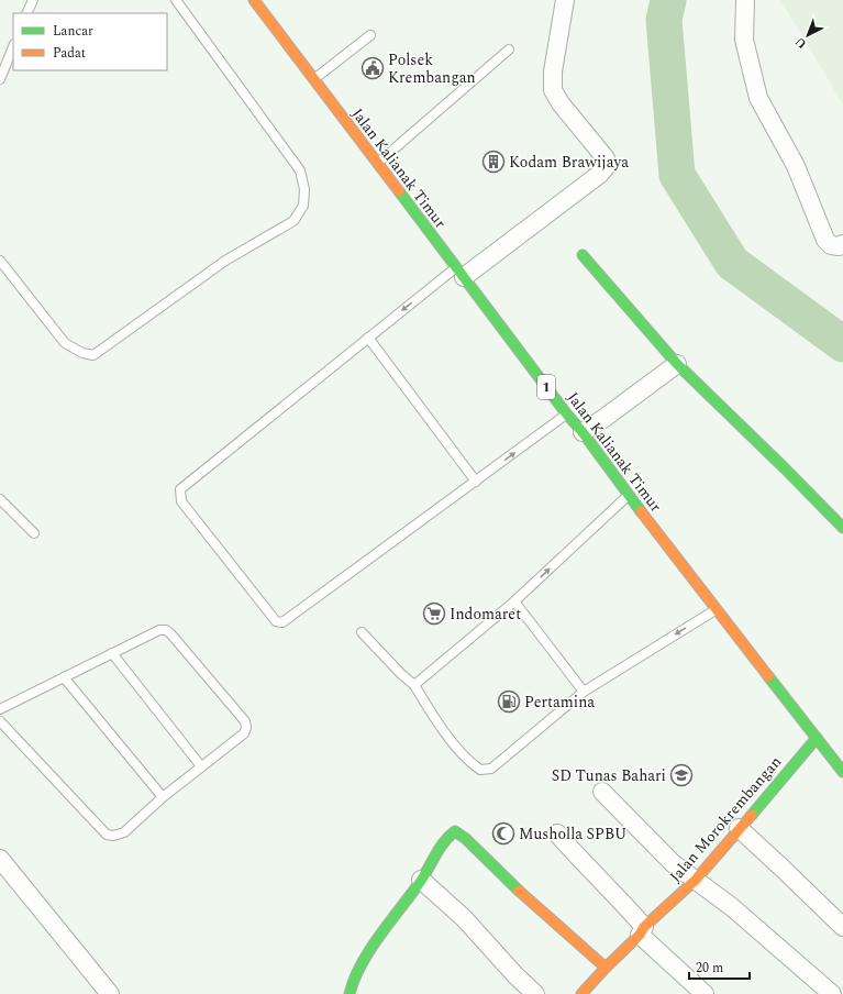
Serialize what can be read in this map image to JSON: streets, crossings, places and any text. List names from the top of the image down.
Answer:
{
  "streets": {
    "main road": ["Jalan Kalianak Timur", "1", "Jalan Morokrembangan"]
  },
  "crossings": [
    ["Jalan Kalianak Timur", "Jalan Morokrembangan"]
  ],
  "places": {
    "public building": ["Polsek Krembangan"],
    "building": ["Kodam Brawijaya"],
    "supermarket": ["Indomaret"],
    "fuel station": ["Pertamina"],
    "school or university": ["SD Tunas Bahari"],
    "mosque": ["Musholla SPBU"]
  },
  "legend": ["Lancar", "Padat"],
  "scale_bar": "20 m",
  "north": "bottom left"
}
